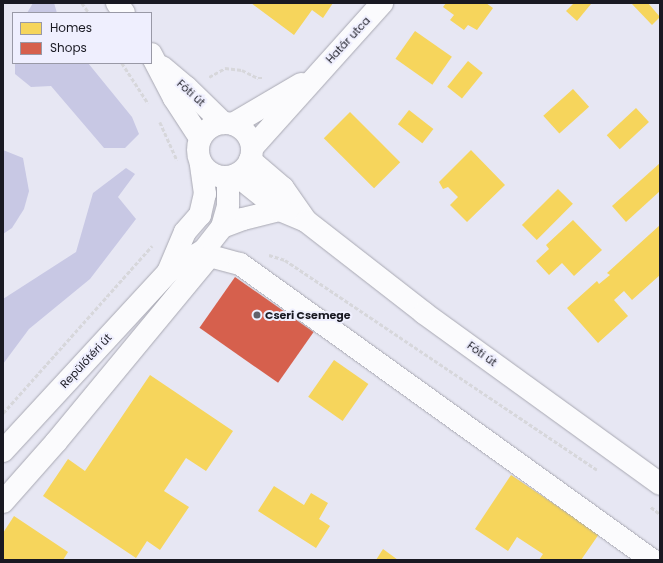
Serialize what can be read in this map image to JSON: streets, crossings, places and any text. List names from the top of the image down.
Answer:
{
  "streets": {
    "street": ["Határ utca", "Fóti út", "Repülőtéri út"]
  },
  "crossings": [
    ["Határ utca", "Fóti út"],
    ["Határ utca", "Repülőtéri út"],
    ["Fóti út", "Repülőtéri út"]
  ],
  "places": ["Cseri Csemege"],
  "legend": ["Homes", "Shops"]
}
